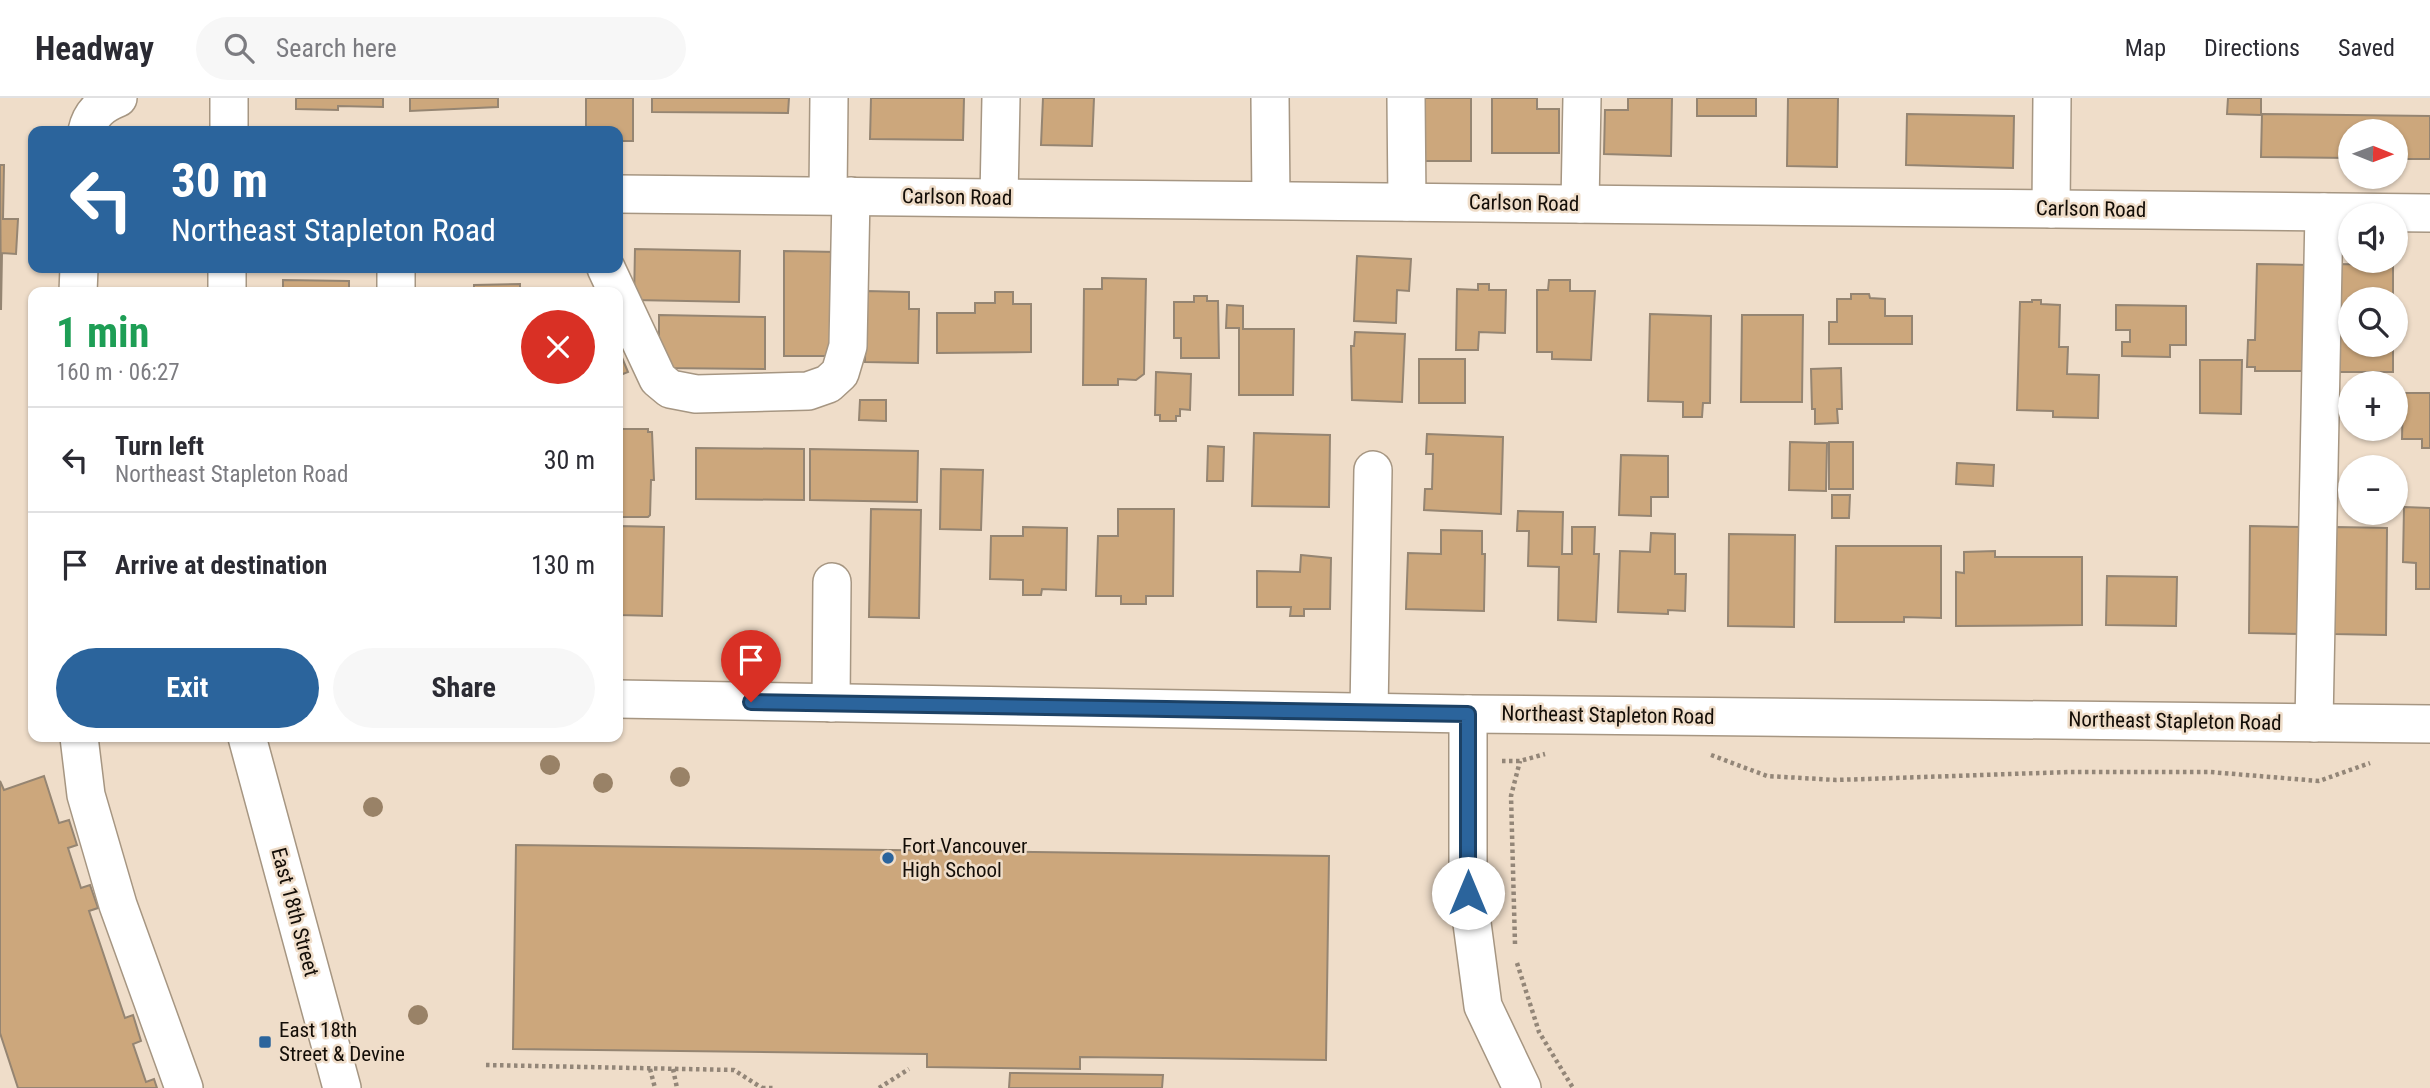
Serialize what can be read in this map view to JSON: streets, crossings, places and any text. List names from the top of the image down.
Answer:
{
  "streets": {
    "street": ["Carlson Road", "Northeast Stapleton Road", "East 18th Street"]
  },
  "places": {
    "other": ["Fort Vancouver High School"],
    "transit": ["East 18th Street & Devine"]
  },
  "north": "right",
  "page": {
    "header": "Headway",
    "search": "Search here",
    "nav": ["Map", "Directions", "Saved"],
    "map_buttons": ["+", "−"],
    "turn": ["30 m", "Northeast Stapleton Road"],
    "heading": ["1 min", "160 m · 06:27"],
    "list": [
      {
        "name": "Turn left",
        "note": "Northeast Stapleton Road",
        "value": "30 m"
      },
      {
        "name": "Arrive at destination",
        "value": "130 m"
      }
    ],
    "buttons": ["Exit", "Share"]
  }
}
